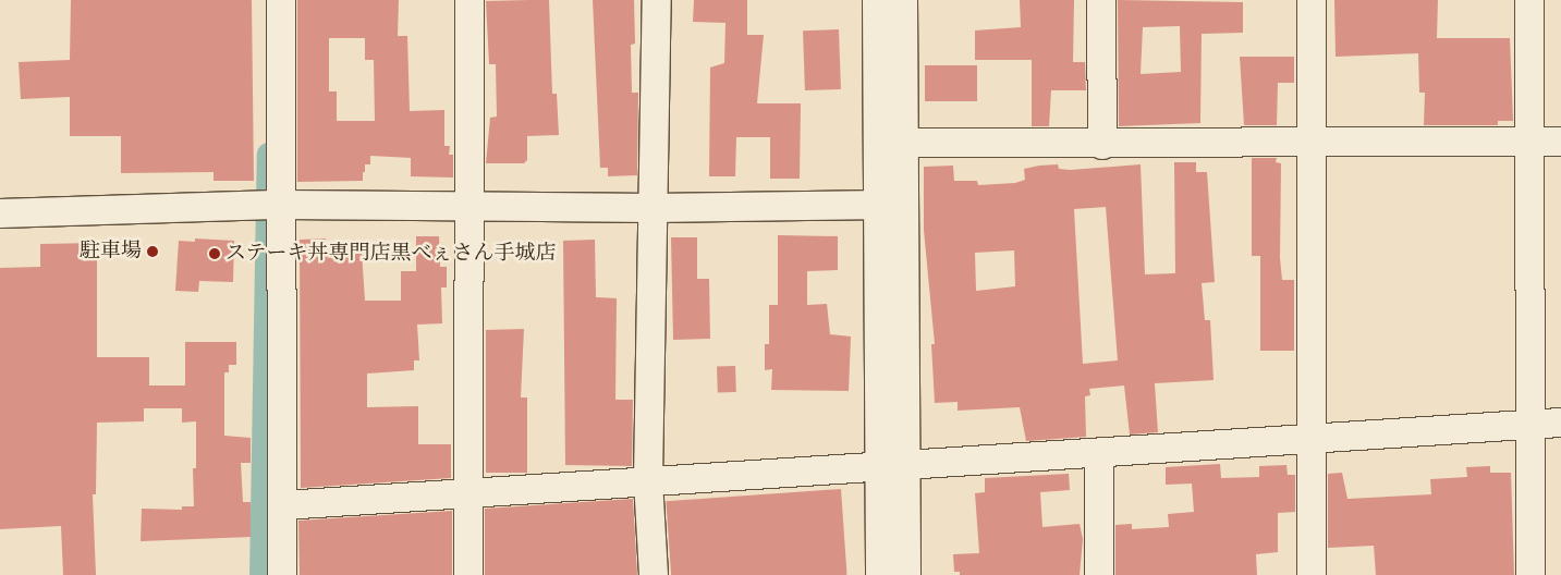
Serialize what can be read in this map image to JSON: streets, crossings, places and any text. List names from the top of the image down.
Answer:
{
  "places": ["駐車場", "ステーキ丼専門店黒べぇさん手城店"]
}
